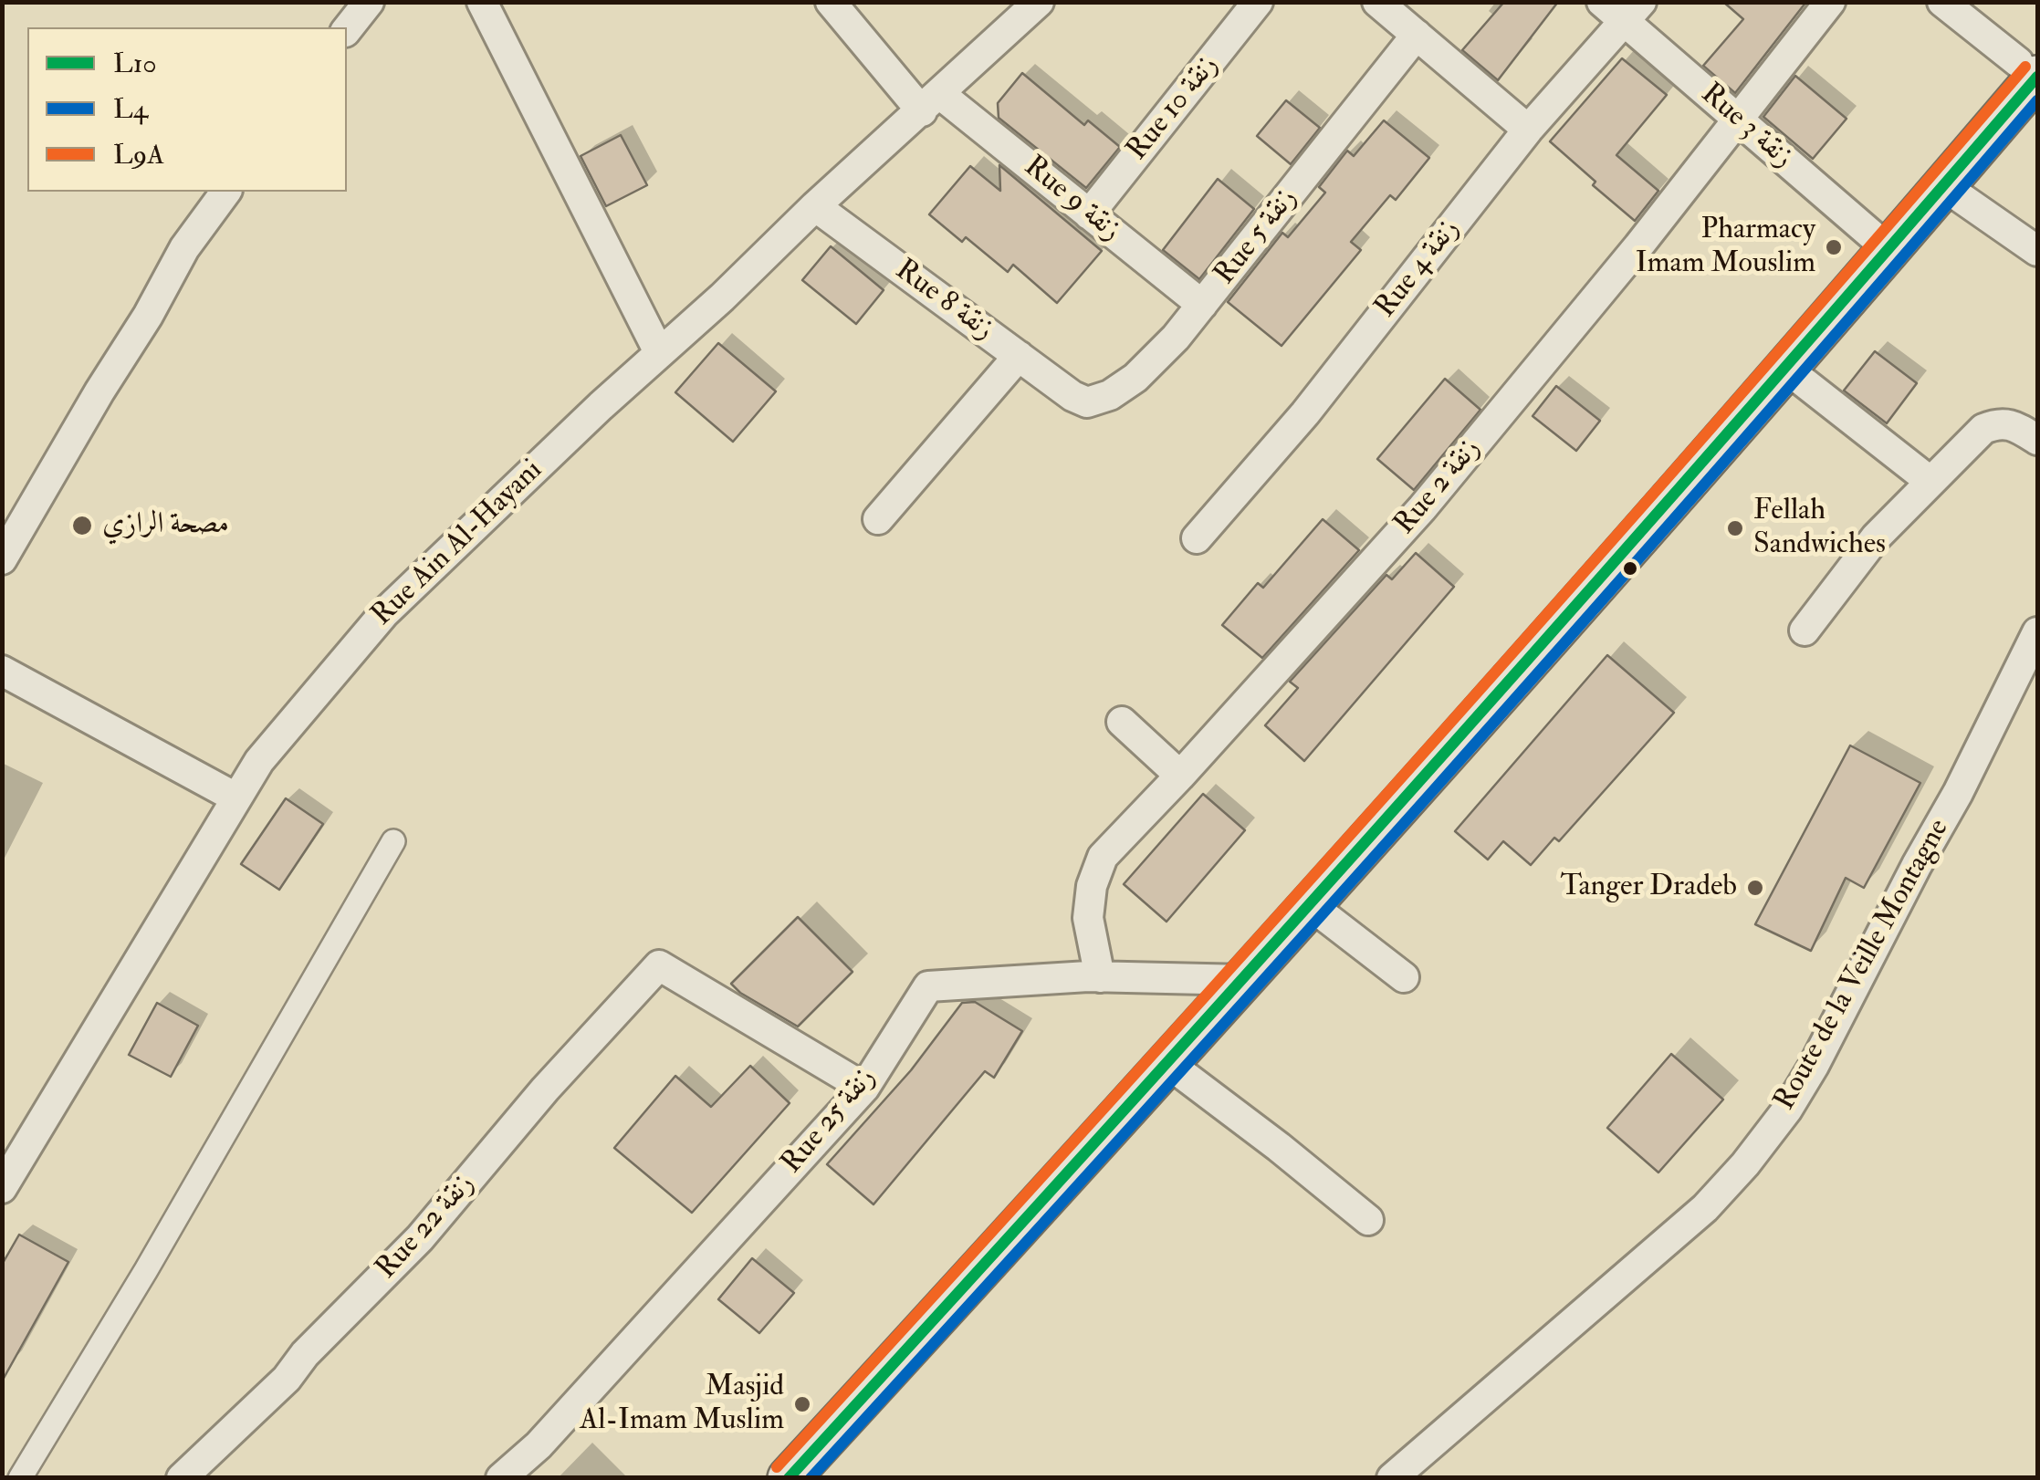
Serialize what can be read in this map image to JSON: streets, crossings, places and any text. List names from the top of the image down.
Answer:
{
  "streets": {
    "street": [
      "Rue 10 زنقة",
      "Rue 3 زنقة",
      "Rue 9 زنقة",
      "Rue 5 زنقة",
      "Rue 4 زنقة",
      "Rue 8 زنقة",
      "Rue 2 زنقة",
      "Rue Ain Al-Hayani",
      "Route de la Veille Montagne",
      "Rue 25 زنقة",
      "Rue 22 زنقة"
    ]
  },
  "crossings": [
    ["Rue 10 زنقة", "Rue 9 زنقة"],
    ["Rue 3 زنقة", "Rue 4 زنقة"],
    ["Rue 3 زنقة", "Rue 2 زنقة"],
    ["Rue 9 زنقة", "Rue 5 زنقة"],
    ["Rue 9 زنقة", "Rue Ain Al-Hayani"],
    ["Rue 5 زنقة", "Rue 8 زنقة"],
    ["Rue 8 زنقة", "Rue Ain Al-Hayani"],
    ["Rue 2 زنقة", "Rue 25 زنقة"],
    ["Rue 25 زنقة", "Rue 22 زنقة"]
  ],
  "places": [
    "Pharmacy Imam Mouslim",
    "مصحة الرازي",
    "Fellah Sandwiches",
    "Tanger Dradeb",
    "Masjid Al-Imam Muslim"
  ],
  "lines": ["transit line L9A", "transit line L10", "transit line L4"],
  "legend": ["L10", "L4", "L9A"]
}
